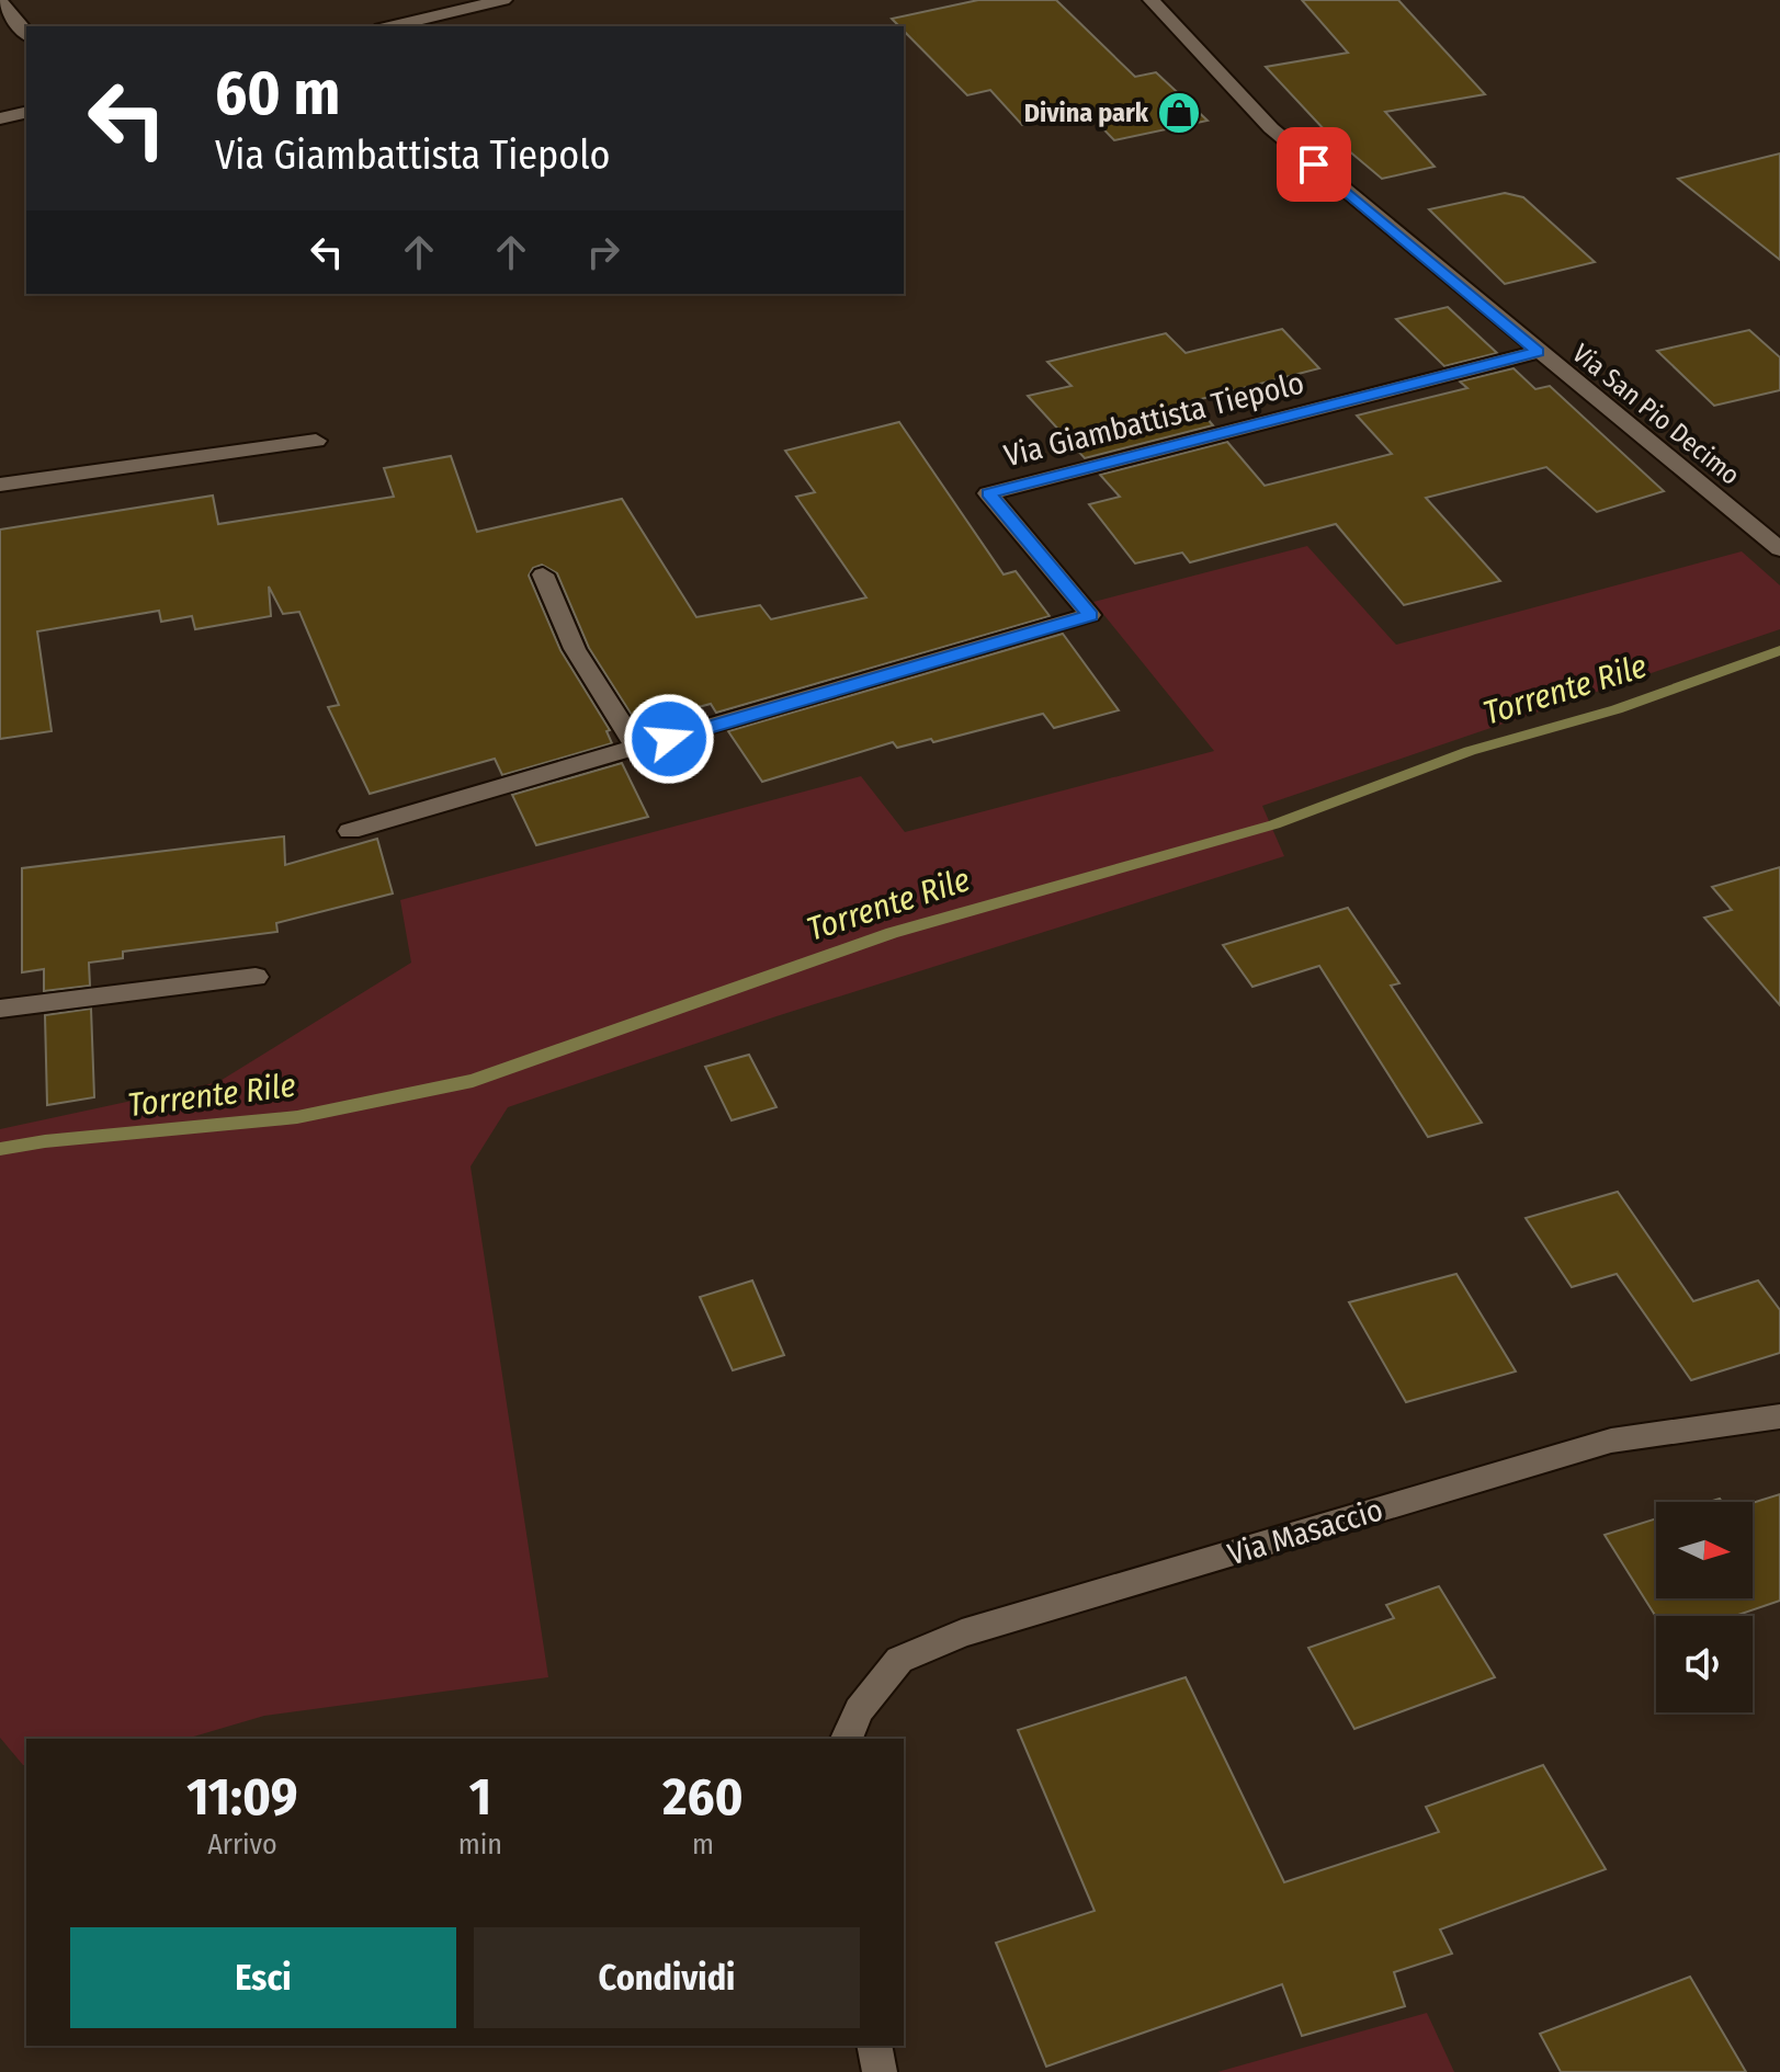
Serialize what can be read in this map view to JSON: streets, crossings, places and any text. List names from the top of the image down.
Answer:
{
  "streets": {
    "street": ["Via San Pio Decimo", "Via Giambattista Tiepolo", "Via Masaccio"]
  },
  "crossings": [
    ["Via San Pio Decimo", "Via Giambattista Tiepolo"]
  ],
  "water": ["Torrente Rile"],
  "places": {
    "shop": ["Divina park"]
  },
  "north": "right",
  "page": {
    "turn": ["60 m", "Via Giambattista Tiepolo"],
    "eta": [
      "11:09",
      "Arrivo",
      "1",
      "min",
      "260",
      "m"
    ],
    "buttons": ["Esci", "Condividi"]
  }
}
